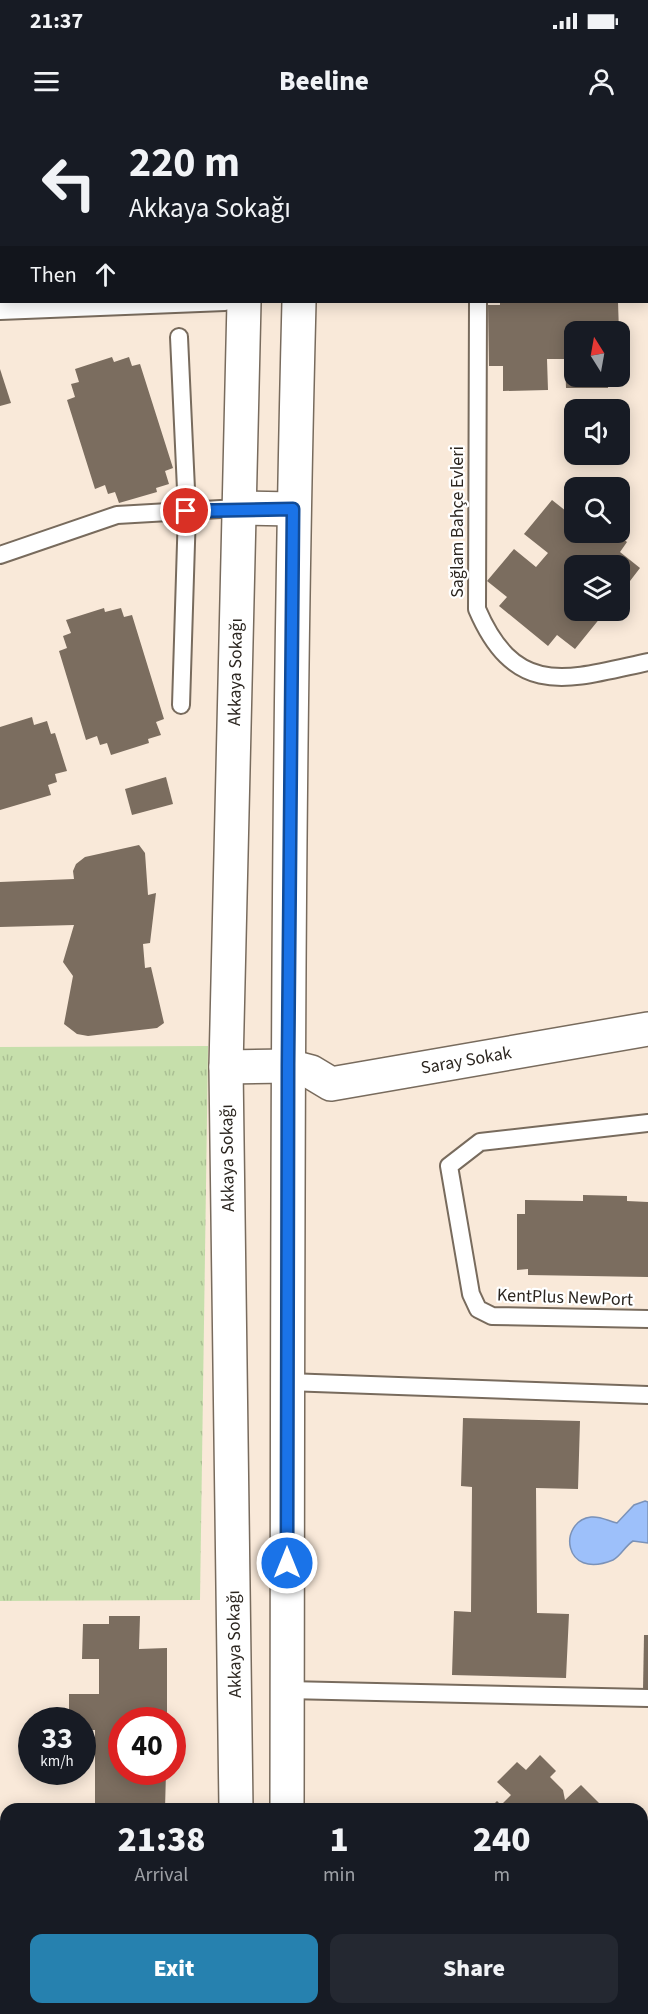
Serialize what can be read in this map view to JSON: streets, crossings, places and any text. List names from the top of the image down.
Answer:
{
  "streets": {
    "street": ["Akkaya Sokağı", "Saray Sokak"],
    "lane": ["Sağlam Bahçe Evleri", "KentPlus NewPort"]
  },
  "north": "top",
  "page": {
    "status": "21:37",
    "header": "Beeline",
    "turn": ["220 m", "Akkaya Sokağı"],
    "then": "Then",
    "speed": "33 km/h",
    "limit": "40",
    "eta": [
      "21:38",
      "Arrival",
      "1",
      "min",
      "240",
      "m"
    ],
    "buttons": ["Exit", "Share"]
  }
}
